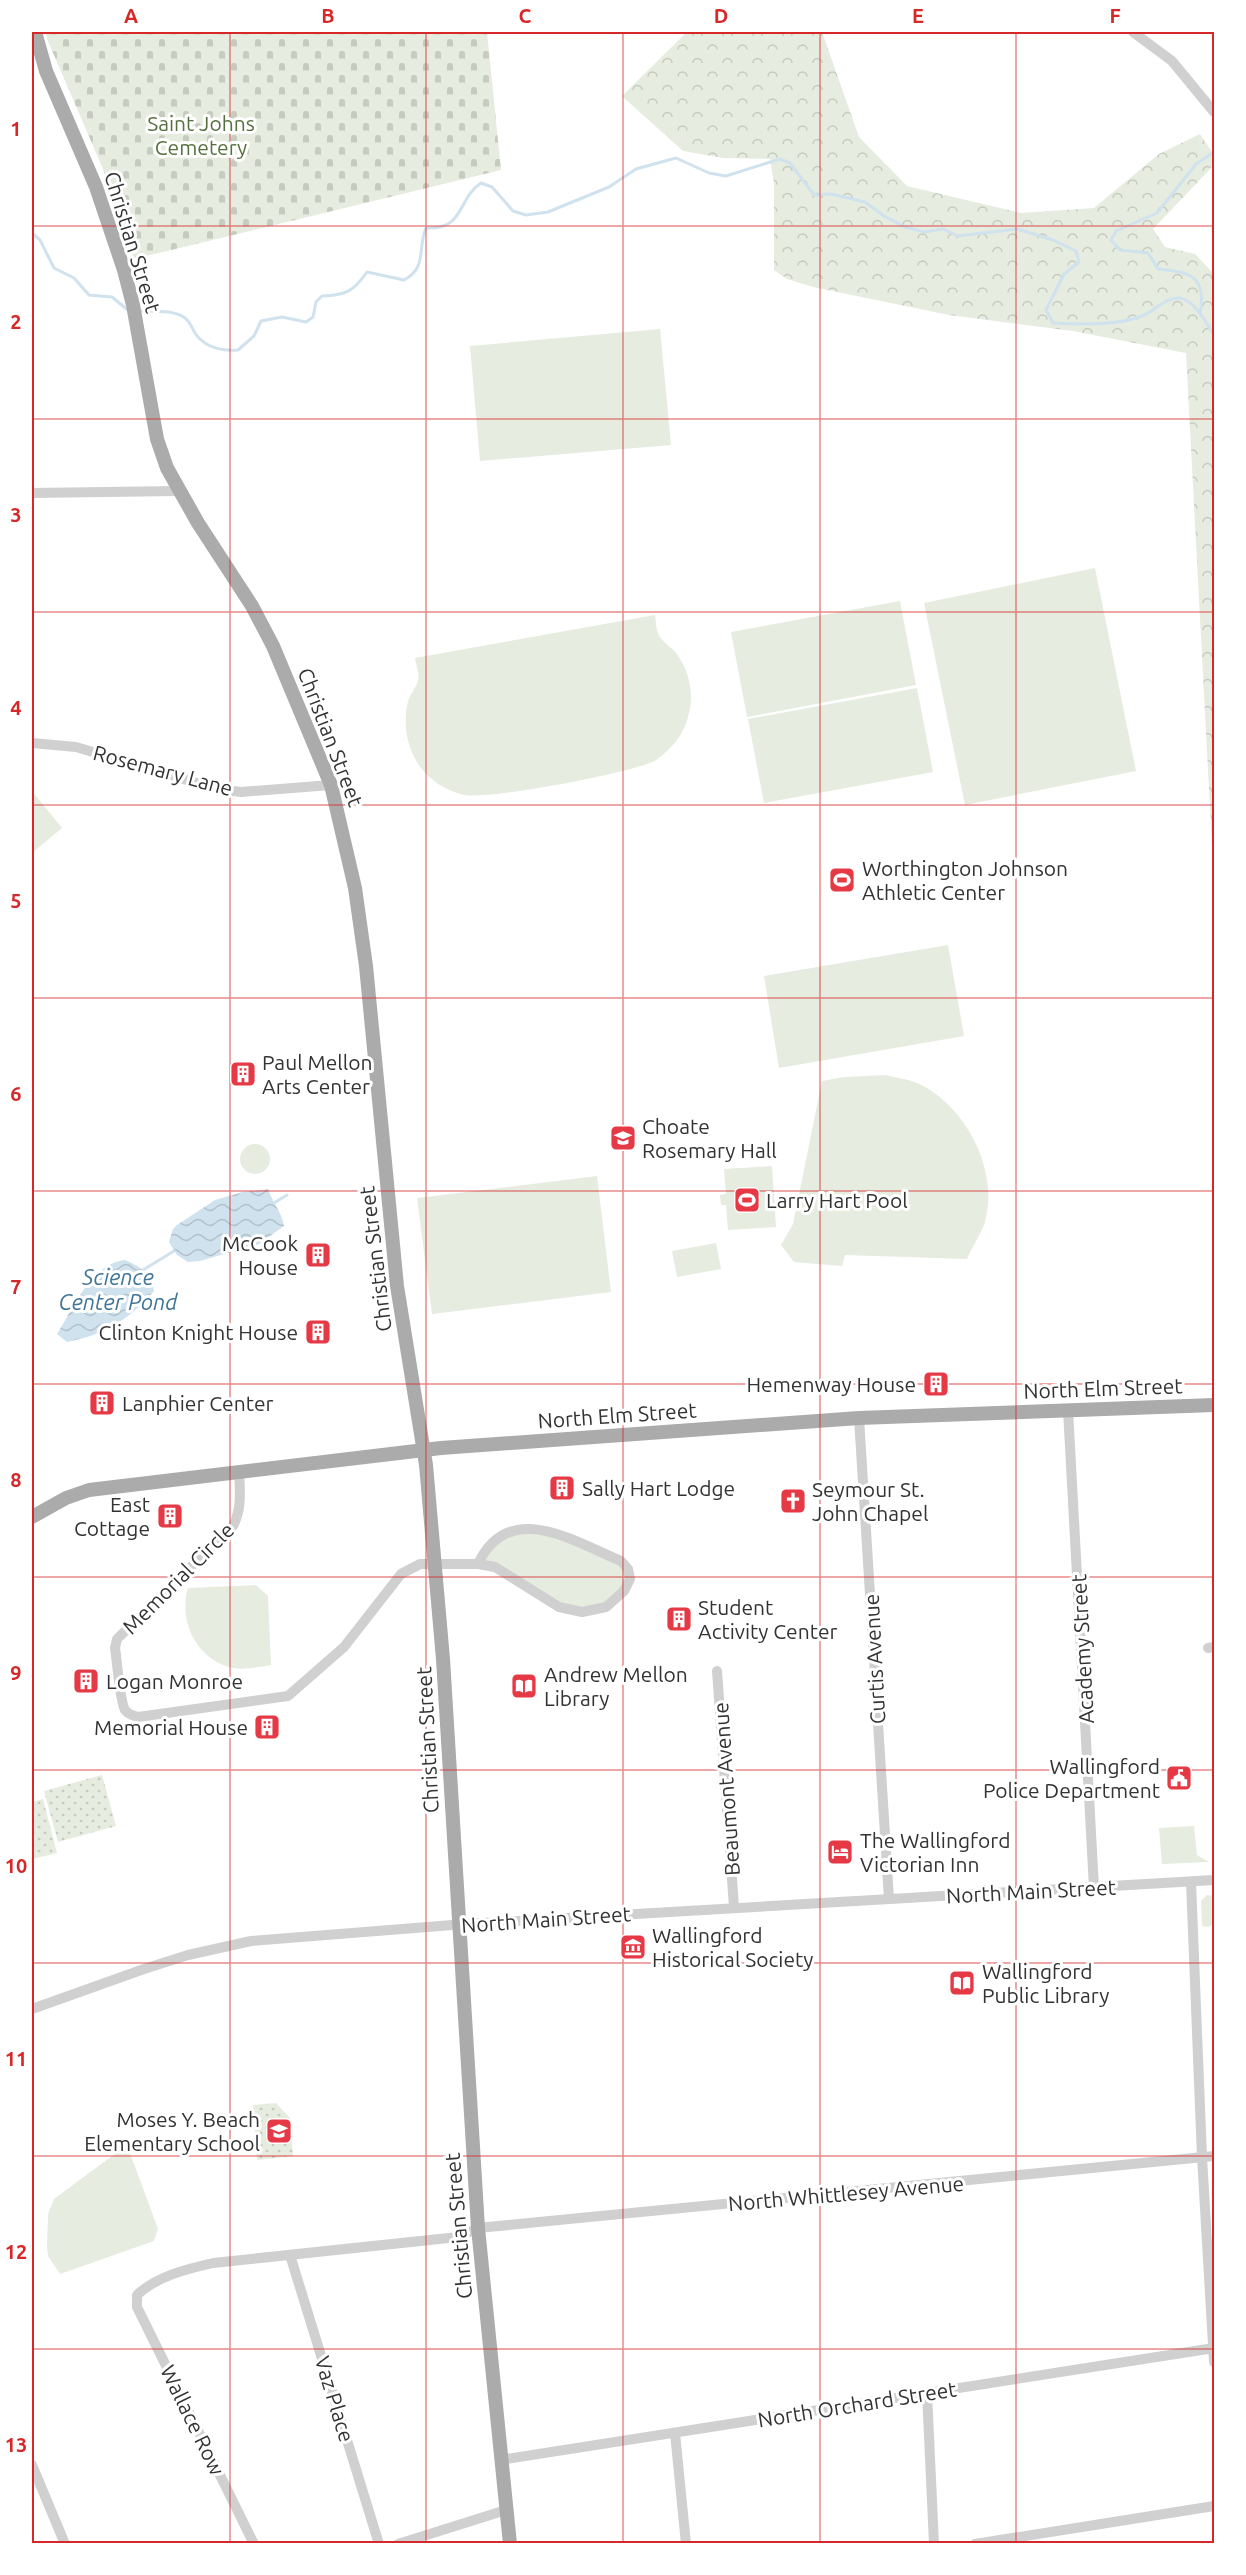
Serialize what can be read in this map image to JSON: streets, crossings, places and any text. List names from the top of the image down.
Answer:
{
  "streets": {
    "main road": ["Christian Street", "North Elm Street"],
    "street": [
      "Rosemary Lane",
      "Memorial Circle",
      "Academy Street",
      "Curtis Avenue",
      "Beaumont Avenue",
      "North Main Street",
      "North Whittlesey Avenue",
      "Vaz Place",
      "North Orchard Street",
      "Wallace Row"
    ]
  },
  "crossings": [
    ["Christian Street", "Rosemary Lane"],
    ["Christian Street", "North Elm Street"],
    ["Christian Street", "Memorial Circle"],
    ["Christian Street", "North Main Street"],
    ["Christian Street", "North Whittlesey Avenue"],
    ["Christian Street", "North Orchard Street"],
    ["North Elm Street", "Memorial Circle"],
    ["North Elm Street", "Academy Street"],
    ["North Elm Street", "Curtis Avenue"],
    ["Academy Street", "North Main Street"],
    ["Curtis Avenue", "North Main Street"],
    ["Beaumont Avenue", "North Main Street"],
    ["North Whittlesey Avenue", "Vaz Place"],
    ["North Whittlesey Avenue", "Wallace Row"]
  ],
  "water": ["Science Center Pond"],
  "parks": ["Saint Johns Cemetery"],
  "places": {
    "sports": ["Worthington Johnson Athletic Center", "Larry Hart Pool"],
    "building": [
      "Paul Mellon Arts Center",
      "McCook House",
      "Clinton Knight House",
      "Hemenway House",
      "Lanphier Center",
      "Sally Hart Lodge",
      "East Cottage",
      "Student Activity Center",
      "Logan Monroe",
      "Memorial House"
    ],
    "school or university": ["Choate Rosemary Hall", "Moses Y. Beach Elementary School"],
    "church": ["Seymour St. John Chapel"],
    "library": ["Andrew Mellon Library", "Wallingford Public Library"],
    "public building": ["Wallingford Police Department"],
    "hotel": ["The Wallingford Victorian Inn"],
    "museum": ["Wallingford Historical Society"]
  },
  "grid": {
    "columns": [
      "A",
      "B",
      "C",
      "D",
      "E",
      "F"
    ],
    "rows": [
      "1",
      "2",
      "3",
      "4",
      "5",
      "6",
      "7",
      "8",
      "9",
      "10",
      "11",
      "12",
      "13"
    ]
  }
}
